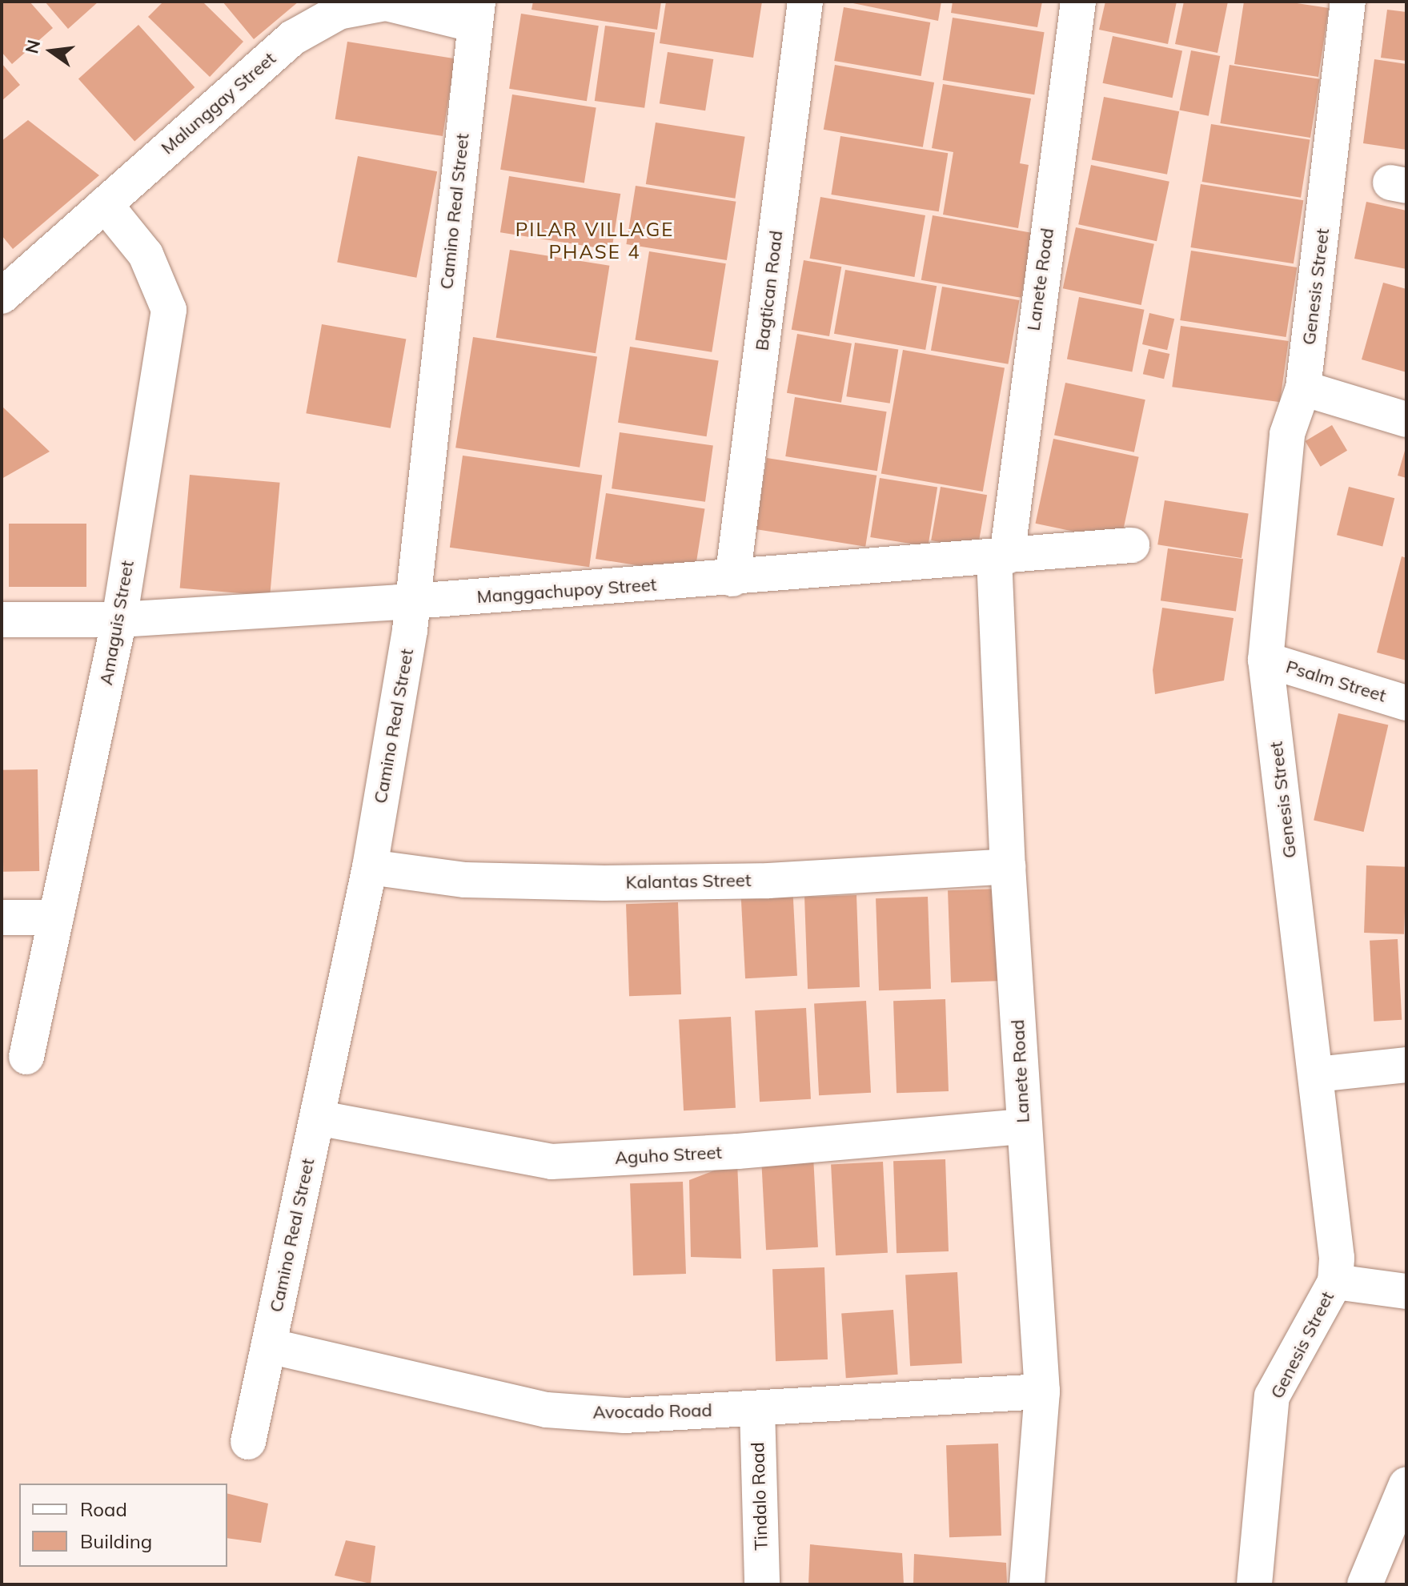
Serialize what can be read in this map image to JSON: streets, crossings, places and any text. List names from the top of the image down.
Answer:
{
  "streets": {
    "street": [
      "Malunggay Street",
      "Camino Real Street",
      "Lanete Road",
      "Genesis Street",
      "Bagtican Road",
      "Manggachupoy Street",
      "Amaguis Street",
      "Psalm Street",
      "Kalantas Street",
      "Aguho Street",
      "Avocado Road",
      "Tindalo Road"
    ]
  },
  "crossings": [
    ["Malunggay Street", "Camino Real Street"],
    ["Malunggay Street", "Amaguis Street"],
    ["Camino Real Street", "Manggachupoy Street"],
    ["Camino Real Street", "Kalantas Street"],
    ["Camino Real Street", "Aguho Street"],
    ["Camino Real Street", "Avocado Road"],
    ["Lanete Road", "Manggachupoy Street"],
    ["Lanete Road", "Kalantas Street"],
    ["Lanete Road", "Aguho Street"],
    ["Lanete Road", "Avocado Road"],
    ["Genesis Street", "Psalm Street"],
    ["Bagtican Road", "Manggachupoy Street"],
    ["Manggachupoy Street", "Amaguis Street"],
    ["Avocado Road", "Tindalo Road"]
  ],
  "districts": ["PILAR VILLAGE PHASE 4"],
  "legend": ["Road", "Building"],
  "north": "left"
}
